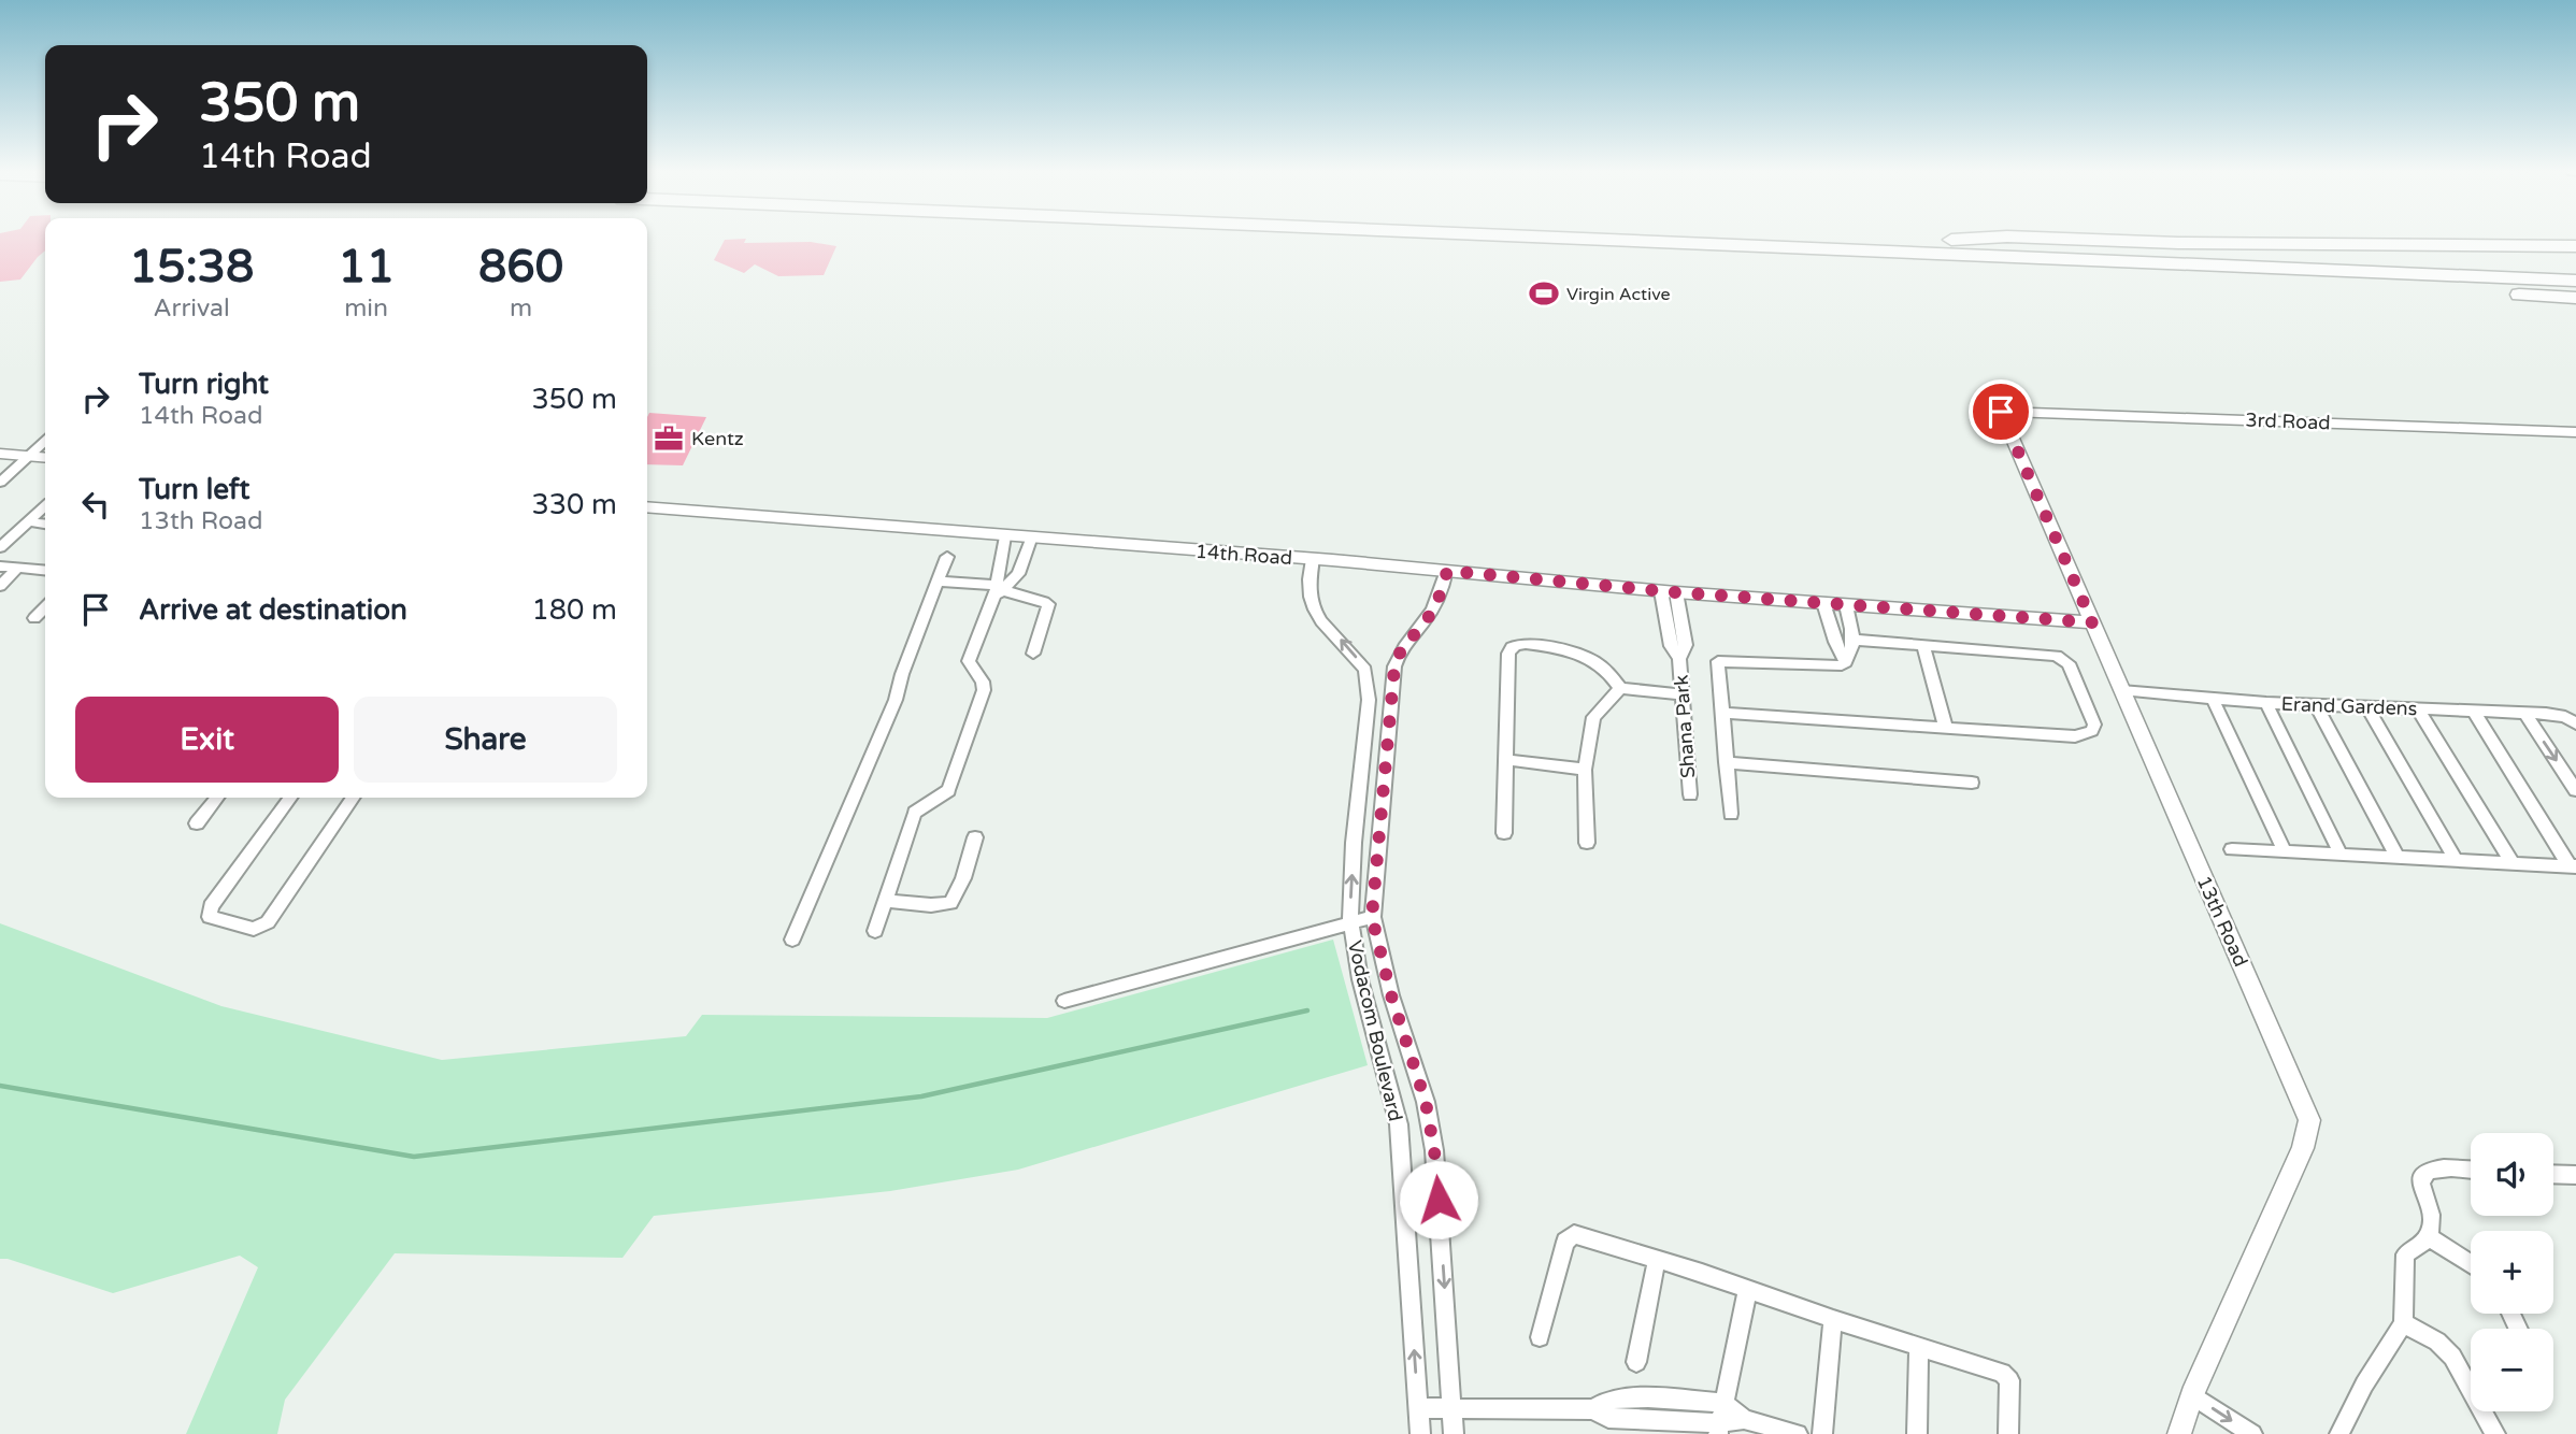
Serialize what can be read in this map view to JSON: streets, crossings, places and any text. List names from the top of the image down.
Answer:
{
  "streets": {
    "street": [
      "3rd Road",
      "14th Road",
      "Erand Gardens",
      "Shana Park",
      "13th Road",
      "Vodacom Boulevard"
    ]
  },
  "crossings": [
    ["3rd Road", "13th Road"],
    ["14th Road", "Shana Park"],
    ["14th Road", "13th Road"],
    ["14th Road", "Vodacom Boulevard"],
    ["Erand Gardens", "13th Road"]
  ],
  "places": {
    "sports": ["Virgin Active"],
    "office": ["Kentz"]
  },
  "page": {
    "turn": ["350 m", "14th Road"],
    "eta": [
      "15:38",
      "Arrival",
      "11",
      "min",
      "860",
      "m"
    ],
    "list": [
      {
        "name": "Turn right",
        "note": "14th Road",
        "value": "350 m"
      },
      {
        "name": "Turn left",
        "note": "13th Road",
        "value": "330 m"
      },
      {
        "name": "Arrive at destination",
        "value": "180 m"
      }
    ],
    "buttons": ["Exit", "Share"],
    "map_buttons": ["+", "−"]
  }
}
